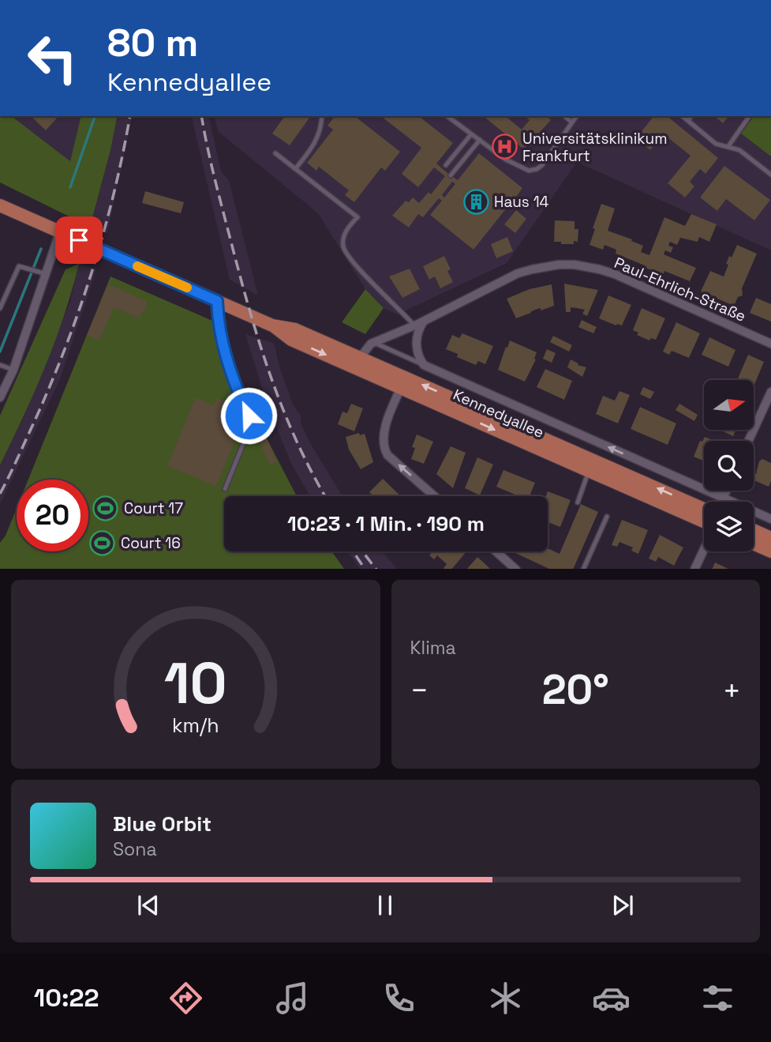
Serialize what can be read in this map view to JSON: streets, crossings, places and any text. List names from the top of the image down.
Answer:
{
  "streets": {
    "main road": ["Kennedyallee"],
    "street": ["Paul-Ehrlich-Straße"]
  },
  "crossings": [
    ["Paul-Ehrlich-Straße", "Kennedyallee"]
  ],
  "places": {
    "hospital": ["Universitätsklinikum Frankfurt"],
    "building": ["Haus 14"],
    "sports": ["Court 17", "Court 16"]
  },
  "north": "right",
  "page": {
    "turn": ["80 m", "Kennedyallee"],
    "limit": "20",
    "trip": "10:23 · 1 Min. · 190 m",
    "tile": "Klima",
    "heat": ["−", "20°", "+"],
    "song": ["Blue Orbit", "Sona"],
    "tabs": "10:22",
    "gauge": ["10", "km/h"]
  }
}
